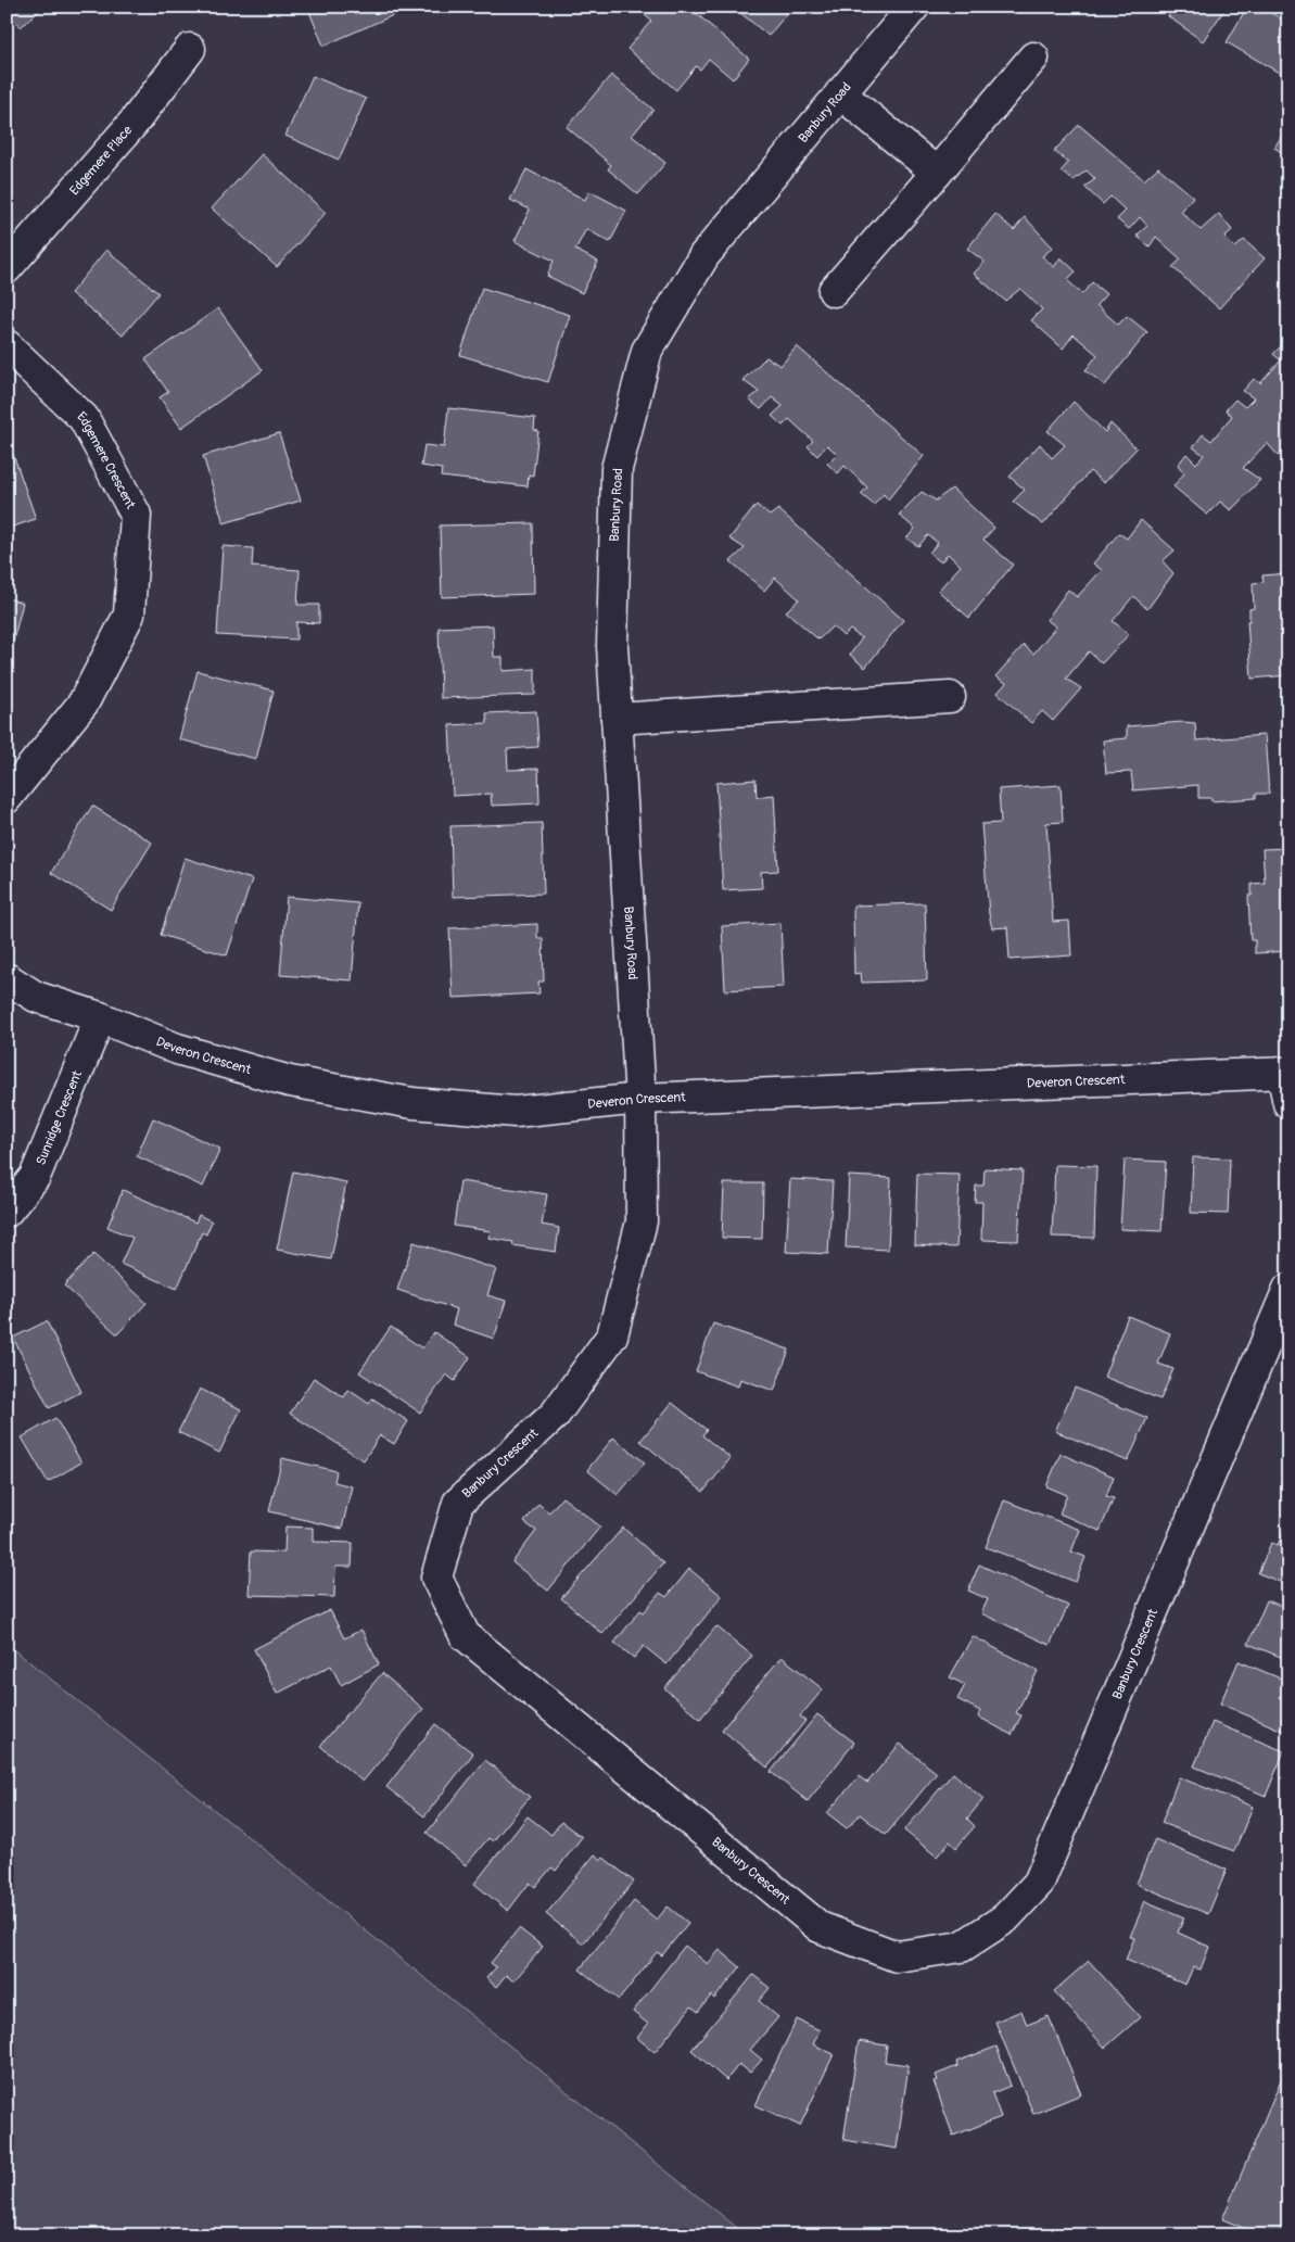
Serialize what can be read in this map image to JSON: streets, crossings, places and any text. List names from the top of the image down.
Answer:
{
  "streets": {
    "street": [
      "Banbury Road",
      "Edgemere Place",
      "Edgemere Crescent",
      "Deveron Crescent",
      "Sunridge Crescent",
      "Banbury Crescent"
    ]
  },
  "crossings": [
    ["Banbury Road", "Deveron Crescent"],
    ["Banbury Road", "Banbury Crescent"],
    ["Deveron Crescent", "Sunridge Crescent"],
    ["Deveron Crescent", "Banbury Crescent"]
  ]
}
